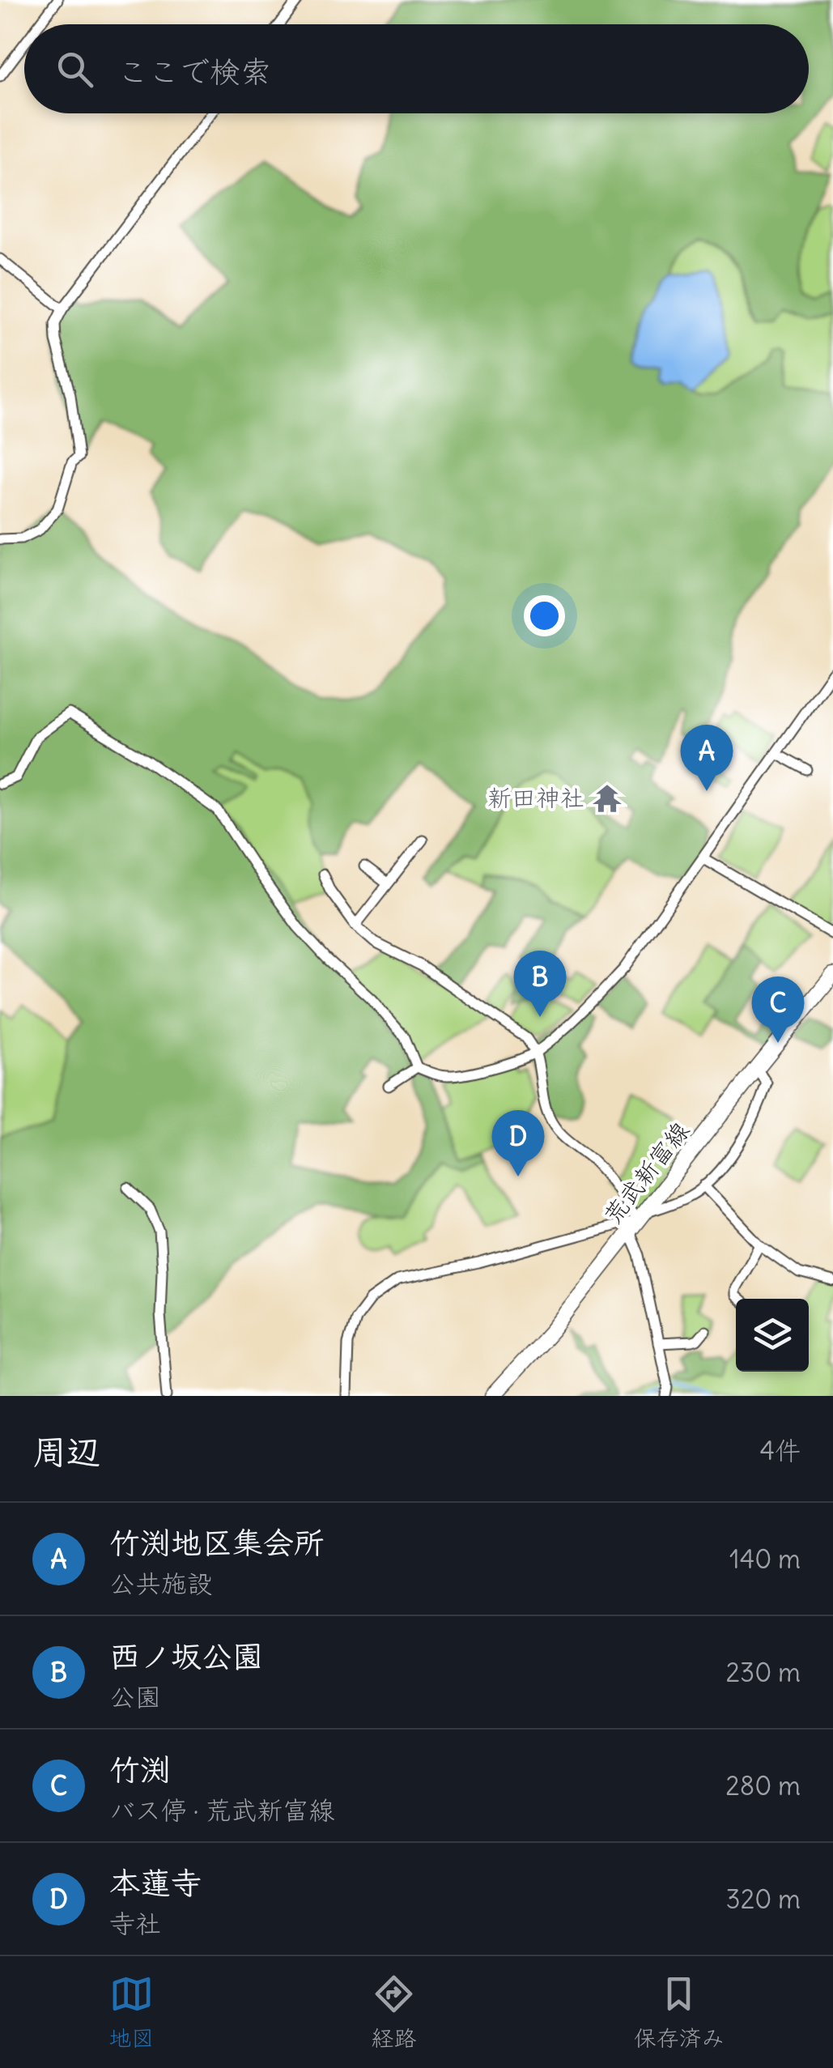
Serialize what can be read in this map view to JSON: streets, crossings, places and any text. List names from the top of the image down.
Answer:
{
  "streets": {
    "main road": ["荒武新富線"]
  },
  "places": {
    "temple": ["新田神社"]
  },
  "page": {
    "search": "ここで検索",
    "pins": [
      "A",
      "B",
      "C",
      "D"
    ],
    "heading": ["周辺", "4件"],
    "list": [
      {
        "mark": "A",
        "name": "竹渕地区集会所",
        "note": "公共施設",
        "value": "140 m"
      },
      {
        "mark": "B",
        "name": "西ノ坂公園",
        "note": "公園",
        "value": "230 m"
      },
      {
        "mark": "C",
        "name": "竹渕",
        "note": "バス停 · 荒武新富線",
        "value": "280 m"
      },
      {
        "mark": "D",
        "name": "本蓮寺",
        "note": "寺社",
        "value": "320 m"
      }
    ],
    "nav": ["地図", "経路", "保存済み"]
  }
}
